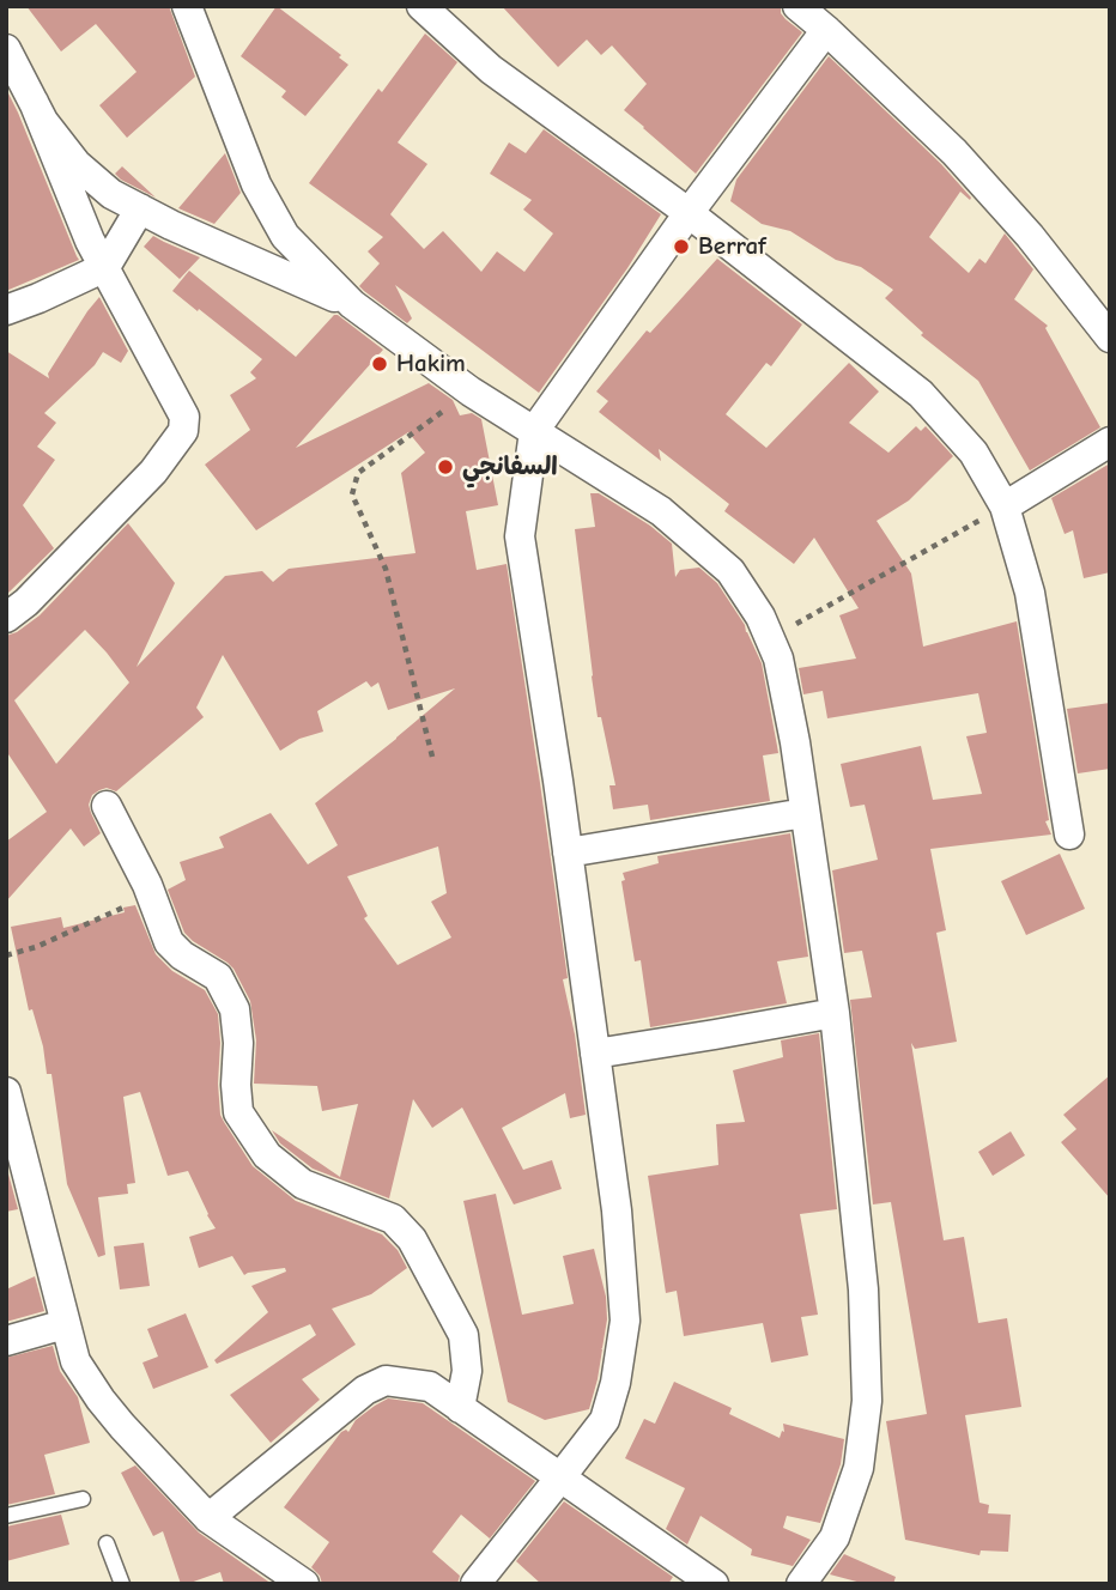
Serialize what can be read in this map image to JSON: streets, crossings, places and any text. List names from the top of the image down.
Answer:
{
  "places": ["Berraf", "Hakim", "السفانجي"]
}
